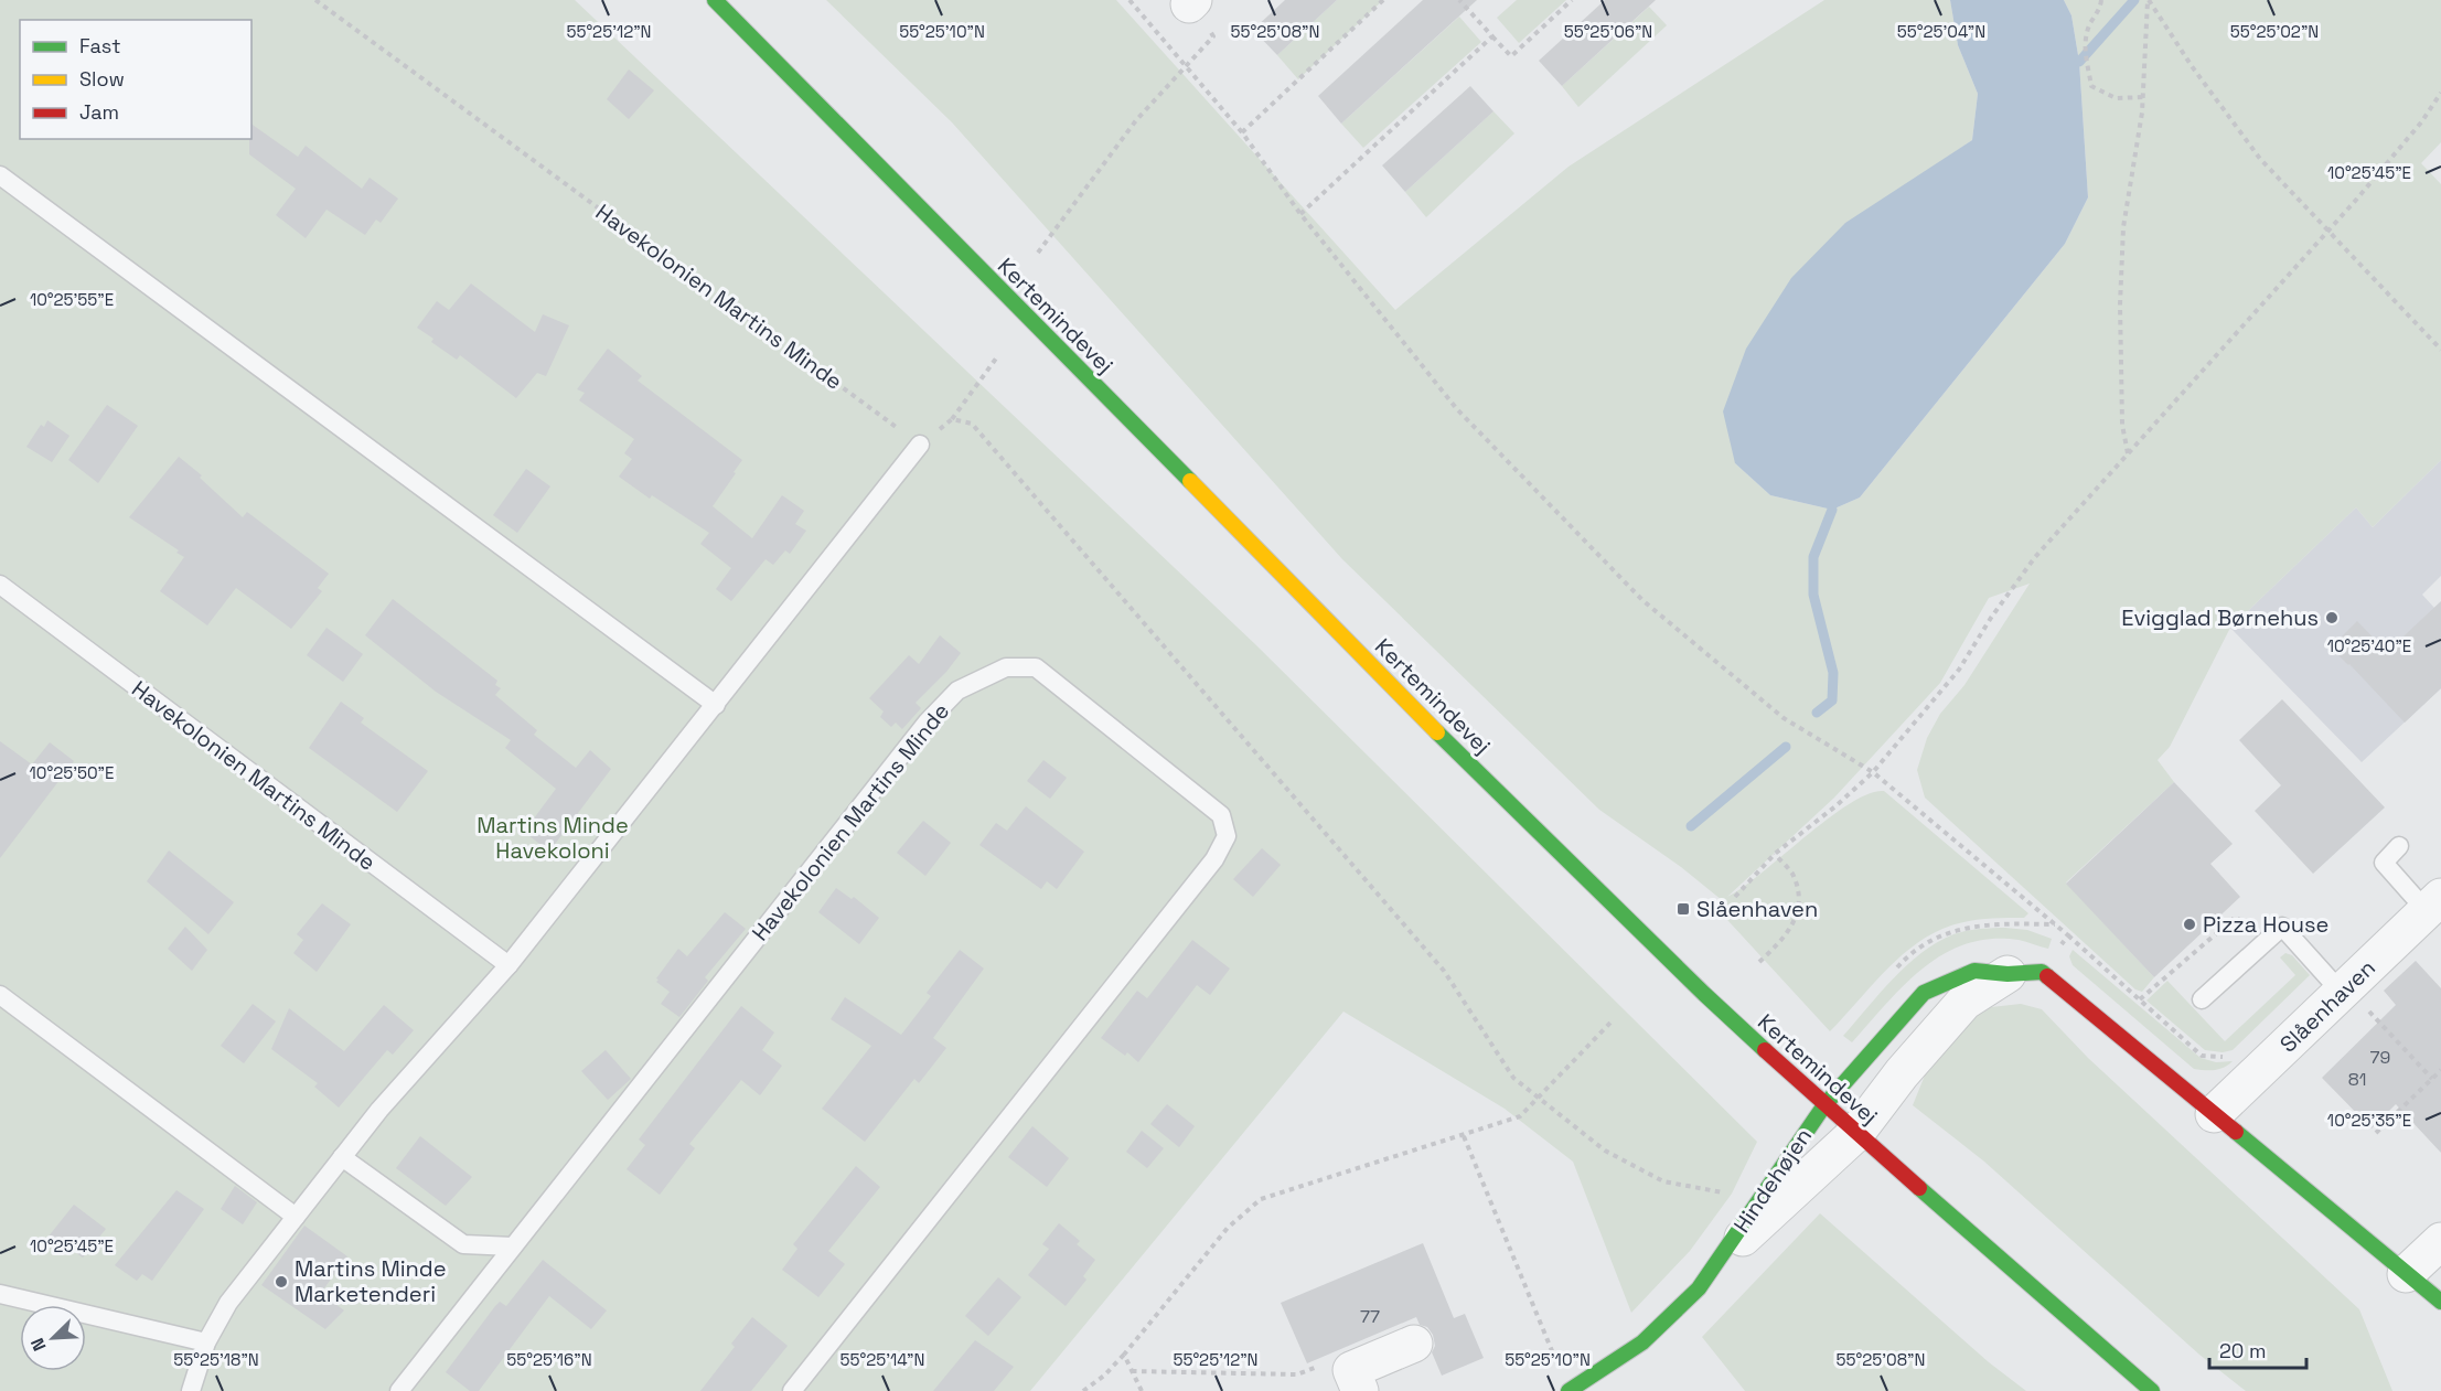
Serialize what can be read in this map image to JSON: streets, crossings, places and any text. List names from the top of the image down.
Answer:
{
  "streets": {
    "main road": ["Kertemindevej", "Hindehøjen"],
    "street": ["Slåenhaven"],
    "lane": ["Havekolonien Martins Minde"]
  },
  "crossings": [
    ["Kertemindevej", "Hindehøjen"]
  ],
  "parks": ["Martins Minde Havekoloni"],
  "places": {
    "other": ["Evigglad Børnehus", "Pizza House", "Martins Minde Marketenderi"],
    "transit": ["Slåenhaven"]
  },
  "house_numbers": ["79", "81", "77"],
  "legend": ["Fast", "Slow", "Jam"],
  "scale_bar": "20 m",
  "north": "bottom left",
  "coordinates": [
    "55°25'10\"N",
    "55°25'02\"N",
    "55°25'12\"N",
    "55°25'08\"N",
    "55°25'06\"N",
    "55°25'04\"N",
    "10°25'45\"E",
    "10°25'55\"E",
    "10°25'40\"E",
    "10°25'50\"E",
    "10°25'35\"E",
    "55°25'18\"N",
    "55°25'16\"N",
    "55°25'14\"N"
  ]
}
